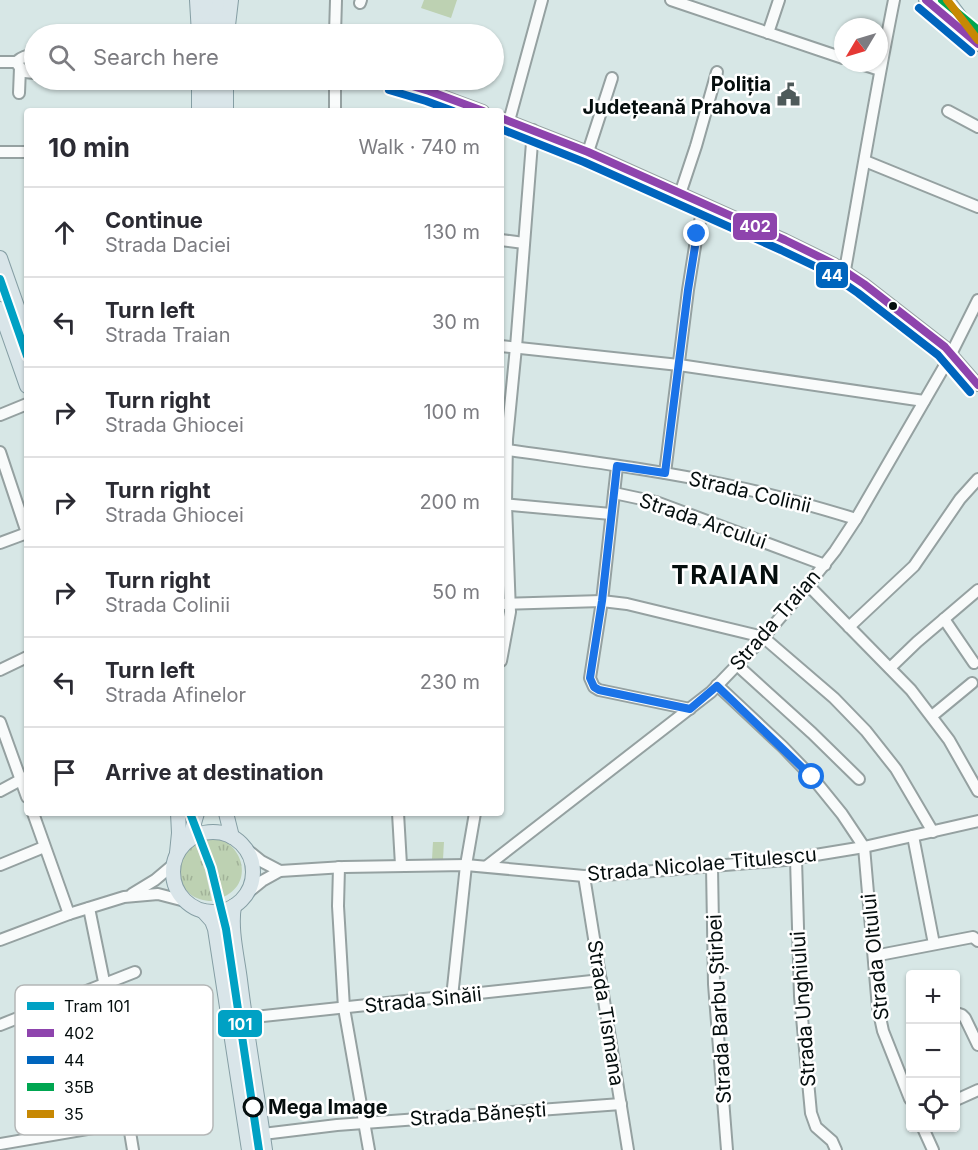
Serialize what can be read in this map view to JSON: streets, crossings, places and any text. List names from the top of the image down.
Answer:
{
  "streets": {
    "street": [
      "Strada Colinii",
      "Strada Arcului",
      "Strada Traian",
      "Strada Nicolae Titulescu",
      "Strada Oltului",
      "Strada Sinăii",
      "Strada Barbu Știrbei",
      "Strada Unghiului",
      "Strada Tismana",
      "Strada Bănești"
    ]
  },
  "crossings": [
    ["Strada Colinii", "Strada Traian"],
    ["Strada Arcului", "Strada Traian"],
    ["Strada Traian", "Strada Nicolae Titulescu"],
    ["Strada Nicolae Titulescu", "Strada Oltului"],
    ["Strada Nicolae Titulescu", "Strada Barbu Știrbei"],
    ["Strada Nicolae Titulescu", "Strada Unghiului"],
    ["Strada Nicolae Titulescu", "Strada Tismana"],
    ["Strada Sinăii", "Strada Tismana"],
    ["Strada Tismana", "Strada Bănești"]
  ],
  "districts": ["TRAIAN"],
  "places": {
    "public building": ["Poliția Județeană Prahova"],
    "other": ["Mega Image"]
  },
  "lines": [
    "transit line 402",
    "transit line 35B",
    "transit line 35",
    "transit line 44",
    "tram line 101"
  ],
  "legend": [
    "Tram 101",
    "402",
    "44",
    "35B",
    "35"
  ],
  "north": "bottom left",
  "page": {
    "search": "Search here",
    "heading": ["10 min", "Walk · 740 m"],
    "list": [
      ["Continue", "Strada Daciei", "130 m"],
      ["Turn left", "Strada Traian", "30 m"],
      ["Turn right", "Strada Ghiocei", "100 m"],
      ["Turn right", "Strada Ghiocei", "200 m"],
      ["Turn right", "Strada Colinii", "50 m"],
      ["Turn left", "Strada Afinelor", "230 m"],
      "Arrive at destination"
    ],
    "map_buttons": ["+", "−"]
  }
}
